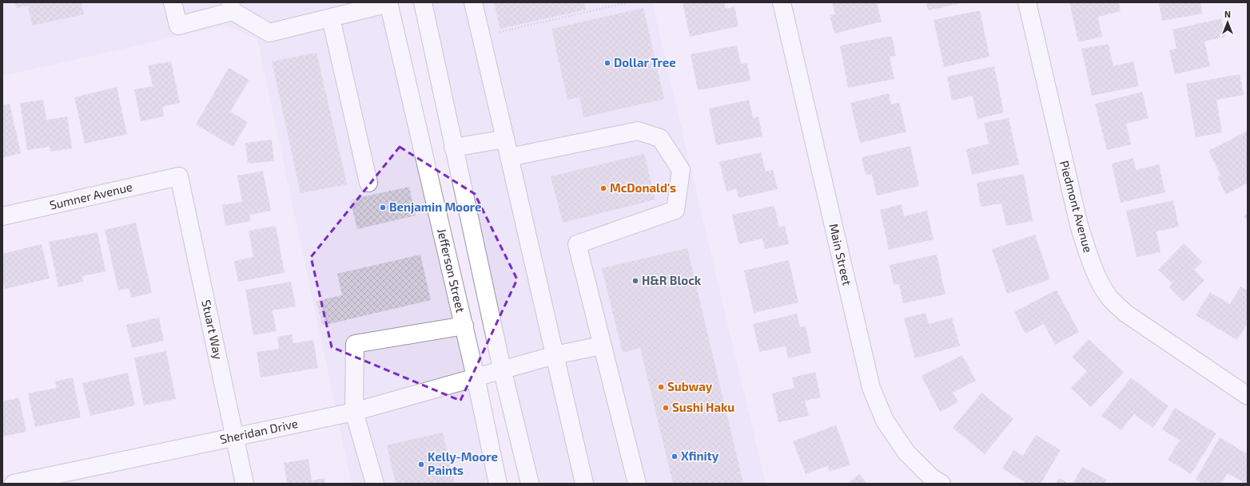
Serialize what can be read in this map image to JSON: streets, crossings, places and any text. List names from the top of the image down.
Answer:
{
  "streets": {
    "street": [
      "Sumner Avenue",
      "Piedmont Avenue",
      "Main Street",
      "Jefferson Street",
      "Stuart Way",
      "Sheridan Drive"
    ]
  },
  "crossings": [
    ["Sumner Avenue", "Stuart Way"],
    ["Jefferson Street", "Sheridan Drive"],
    ["Stuart Way", "Sheridan Drive"]
  ],
  "places": [
    "Dollar Tree",
    "McDonald's",
    "Benjamin Moore",
    "H&R Block",
    "Subway",
    "Sushi Haku",
    "Xfinity",
    "Kelly-Moore Paints"
  ],
  "north": "top"
}
